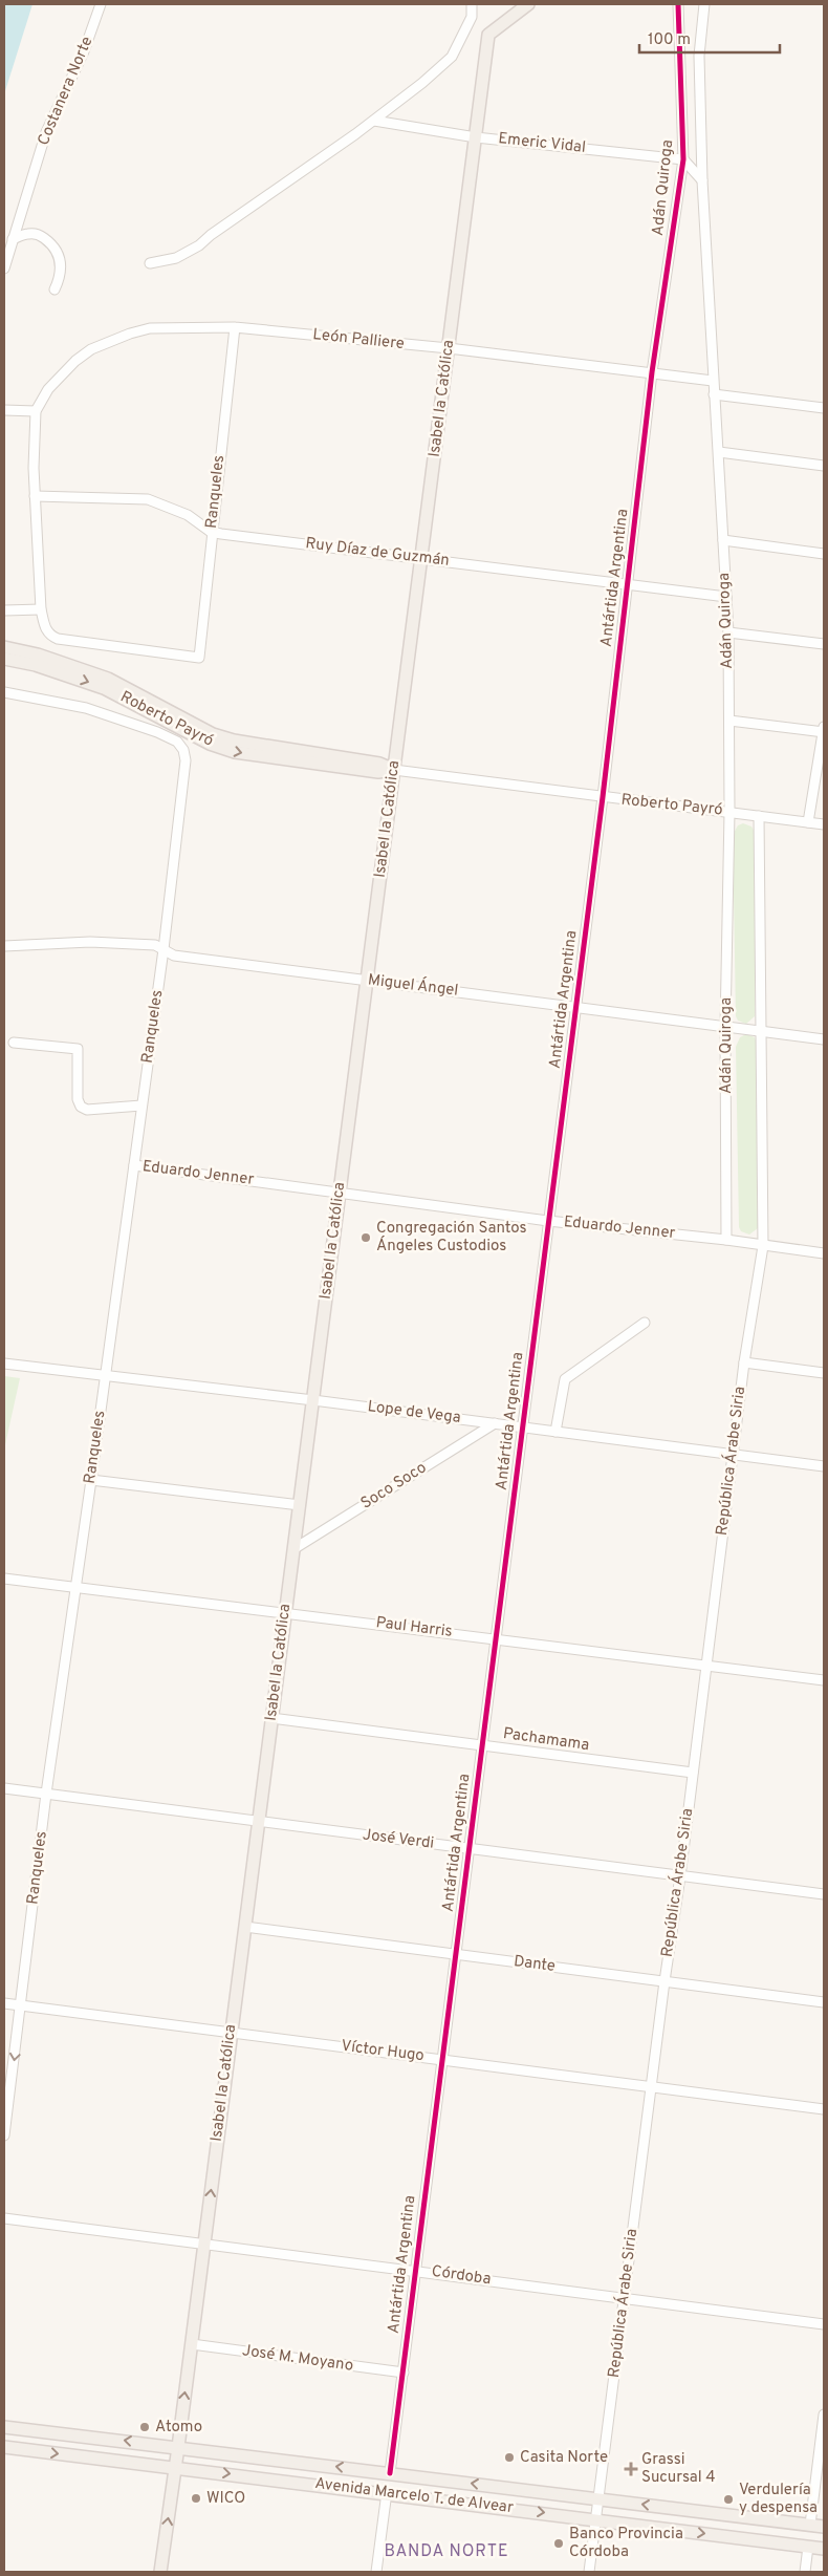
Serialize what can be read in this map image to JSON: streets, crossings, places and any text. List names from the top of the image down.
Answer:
{
  "streets": {
    "main road": ["Isabel la Católica", "Roberto Payró", "Avenida Marcelo T. de Alvear"],
    "street": [
      "Costanera Norte",
      "Emeric Vidal",
      "Adán Quiroga",
      "León Palliere",
      "Ranqueles",
      "Ruy Díaz de Guzmán",
      "Antártida Argentina",
      "Miguel Ángel",
      "Eduardo Jenner",
      "Lope de Vega",
      "República Árabe Siria",
      "Soco Soco",
      "Paul Harris",
      "Pachamama",
      "José Verdi",
      "Dante",
      "Víctor Hugo",
      "Córdoba",
      "José M. Moyano"
    ]
  },
  "crossings": [
    ["Emeric Vidal", "Adán Quiroga"],
    ["Emeric Vidal", "Isabel la Católica"],
    ["Adán Quiroga", "León Palliere"],
    ["Adán Quiroga", "Ruy Díaz de Guzmán"],
    ["Adán Quiroga", "Antártida Argentina"],
    ["Adán Quiroga", "Roberto Payró"],
    ["Adán Quiroga", "Miguel Ángel"],
    ["Adán Quiroga", "Eduardo Jenner"],
    ["León Palliere", "Isabel la Católica"],
    ["León Palliere", "Ranqueles"],
    ["León Palliere", "Antártida Argentina"],
    ["Isabel la Católica", "Ruy Díaz de Guzmán"],
    ["Isabel la Católica", "Roberto Payró"],
    ["Isabel la Católica", "Miguel Ángel"],
    ["Isabel la Católica", "Eduardo Jenner"],
    ["Isabel la Católica", "Lope de Vega"],
    ["Isabel la Católica", "Soco Soco"],
    ["Isabel la Católica", "Paul Harris"],
    ["Isabel la Católica", "Pachamama"],
    ["Isabel la Católica", "José Verdi"],
    ["Isabel la Católica", "Dante"],
    ["Isabel la Católica", "Víctor Hugo"],
    ["Isabel la Católica", "Córdoba"],
    ["Isabel la Católica", "José M. Moyano"],
    ["Isabel la Católica", "Avenida Marcelo T. de Alvear"],
    ["Ranqueles", "Ruy Díaz de Guzmán"],
    ["Ranqueles", "Miguel Ángel"],
    ["Ranqueles", "Eduardo Jenner"],
    ["Ranqueles", "Lope de Vega"],
    ["Ranqueles", "Paul Harris"],
    ["Ranqueles", "José Verdi"],
    ["Ranqueles", "Víctor Hugo"],
    ["Ruy Díaz de Guzmán", "Antártida Argentina"],
    ["Antártida Argentina", "Roberto Payró"],
    ["Antártida Argentina", "Miguel Ángel"],
    ["Antártida Argentina", "Eduardo Jenner"],
    ["Antártida Argentina", "Lope de Vega"],
    ["Antártida Argentina", "Paul Harris"],
    ["Antártida Argentina", "Pachamama"],
    ["Antártida Argentina", "José Verdi"],
    ["Antártida Argentina", "Dante"],
    ["Antártida Argentina", "Víctor Hugo"],
    ["Antártida Argentina", "Córdoba"],
    ["Antártida Argentina", "José M. Moyano"],
    ["Antártida Argentina", "Avenida Marcelo T. de Alvear"],
    ["Eduardo Jenner", "República Árabe Siria"],
    ["Lope de Vega", "República Árabe Siria"],
    ["Lope de Vega", "Soco Soco"],
    ["República Árabe Siria", "Paul Harris"],
    ["República Árabe Siria", "Pachamama"],
    ["República Árabe Siria", "José Verdi"],
    ["República Árabe Siria", "Dante"],
    ["República Árabe Siria", "Víctor Hugo"],
    ["República Árabe Siria", "Córdoba"],
    ["República Árabe Siria", "Avenida Marcelo T. de Alvear"]
  ],
  "districts": ["BANDA NORTE"],
  "places": {
    "other": [
      "Congregación Santos Ángeles Custodios",
      "Atomo",
      "Casita Norte",
      "WICO",
      "Verdulería y despensa",
      "Banco Provincia Córdoba"
    ],
    "health": ["Grassi Sucursal 4"]
  },
  "scale_bar": "100 m"
}
